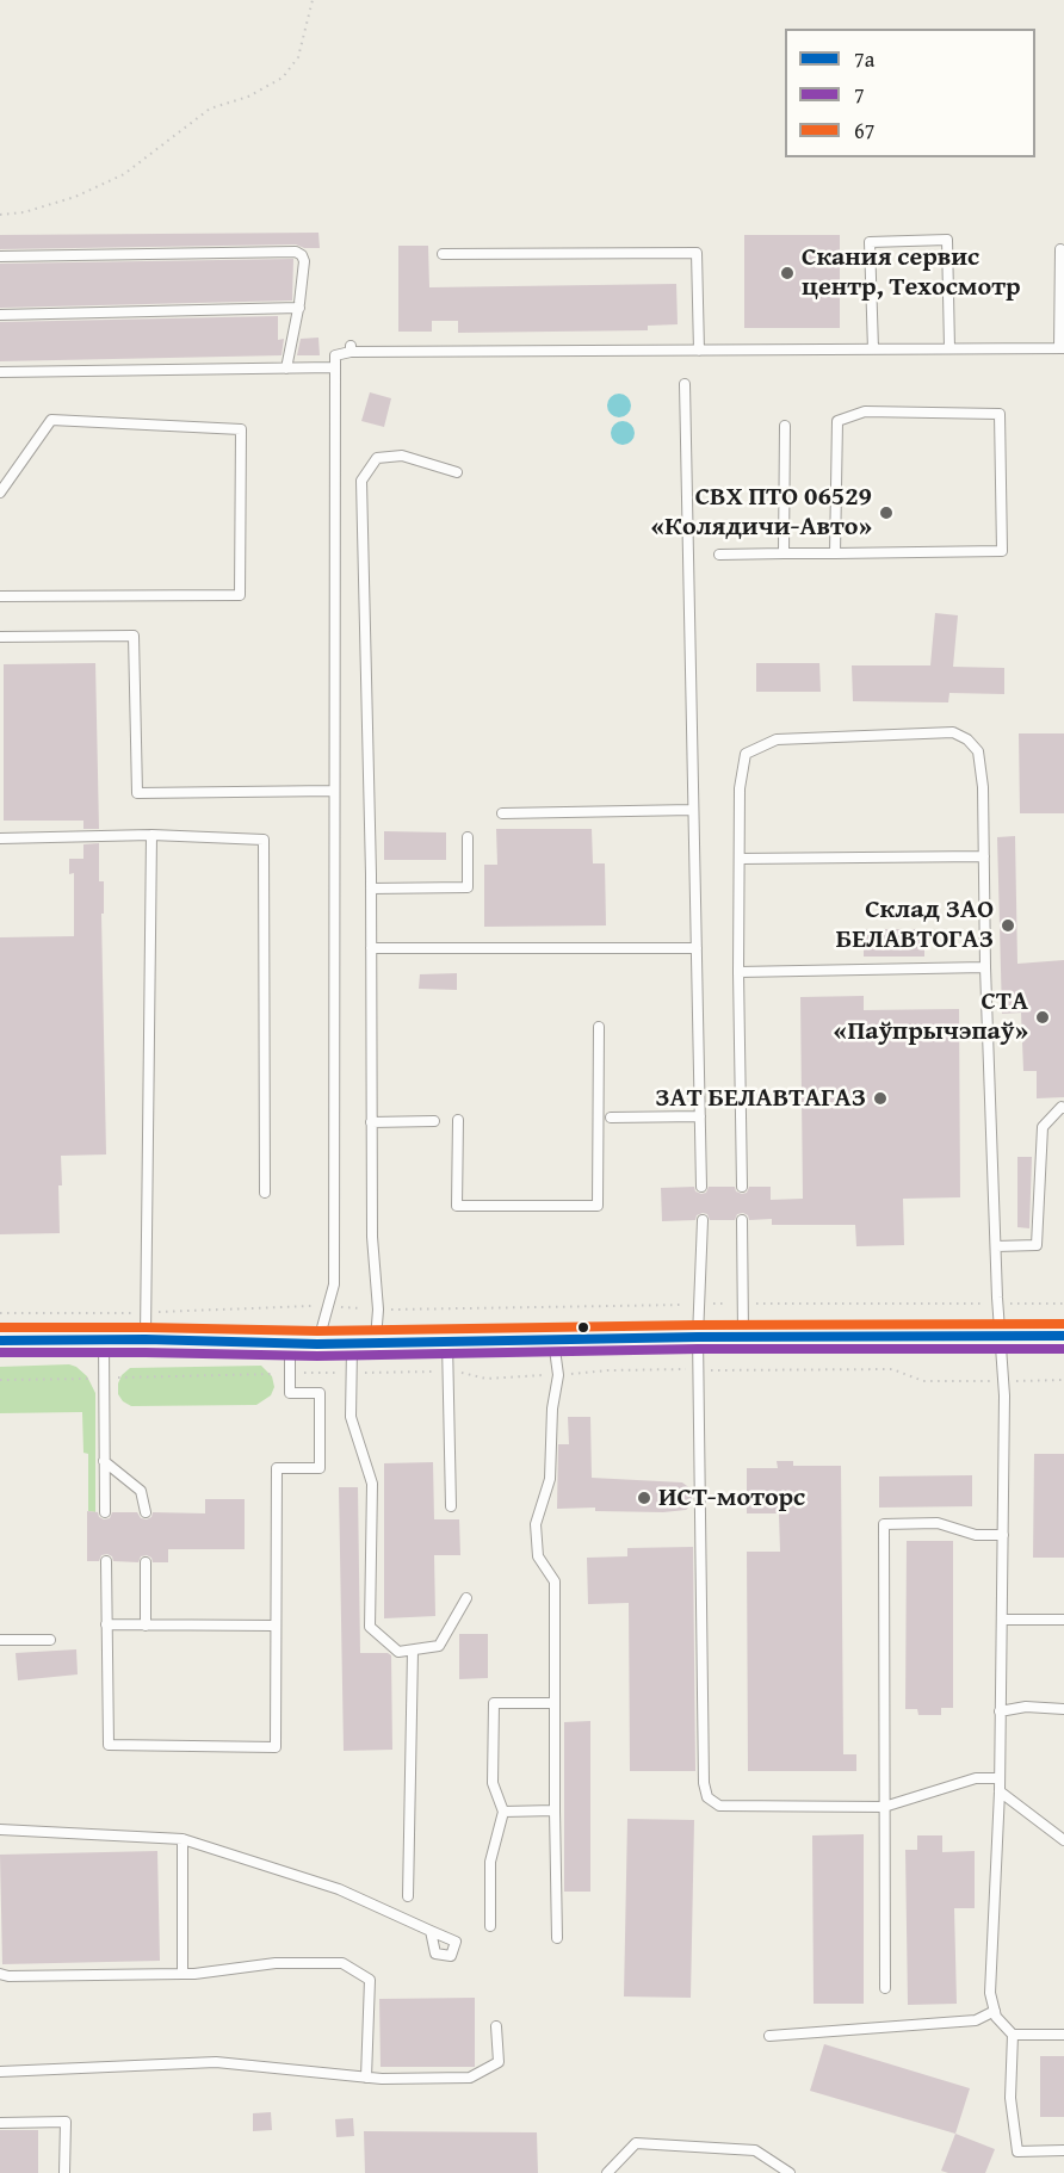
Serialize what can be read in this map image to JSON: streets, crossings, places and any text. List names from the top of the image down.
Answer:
{
  "places": [
    "Скания сервис центр, Техосмотр",
    "СВХ ПТО 06529 «Колядичи-Авто»",
    "Склад ЗАО БЕЛАВТОГАЗ",
    "СТА «Паўпрычэпаў»",
    "ЗАТ БЕЛАВТАГАЗ",
    "ИСТ-моторс"
  ],
  "lines": ["transit line 67", "transit line 7а", "transit line 7"],
  "legend": ["7а", "7", "67"]
}
